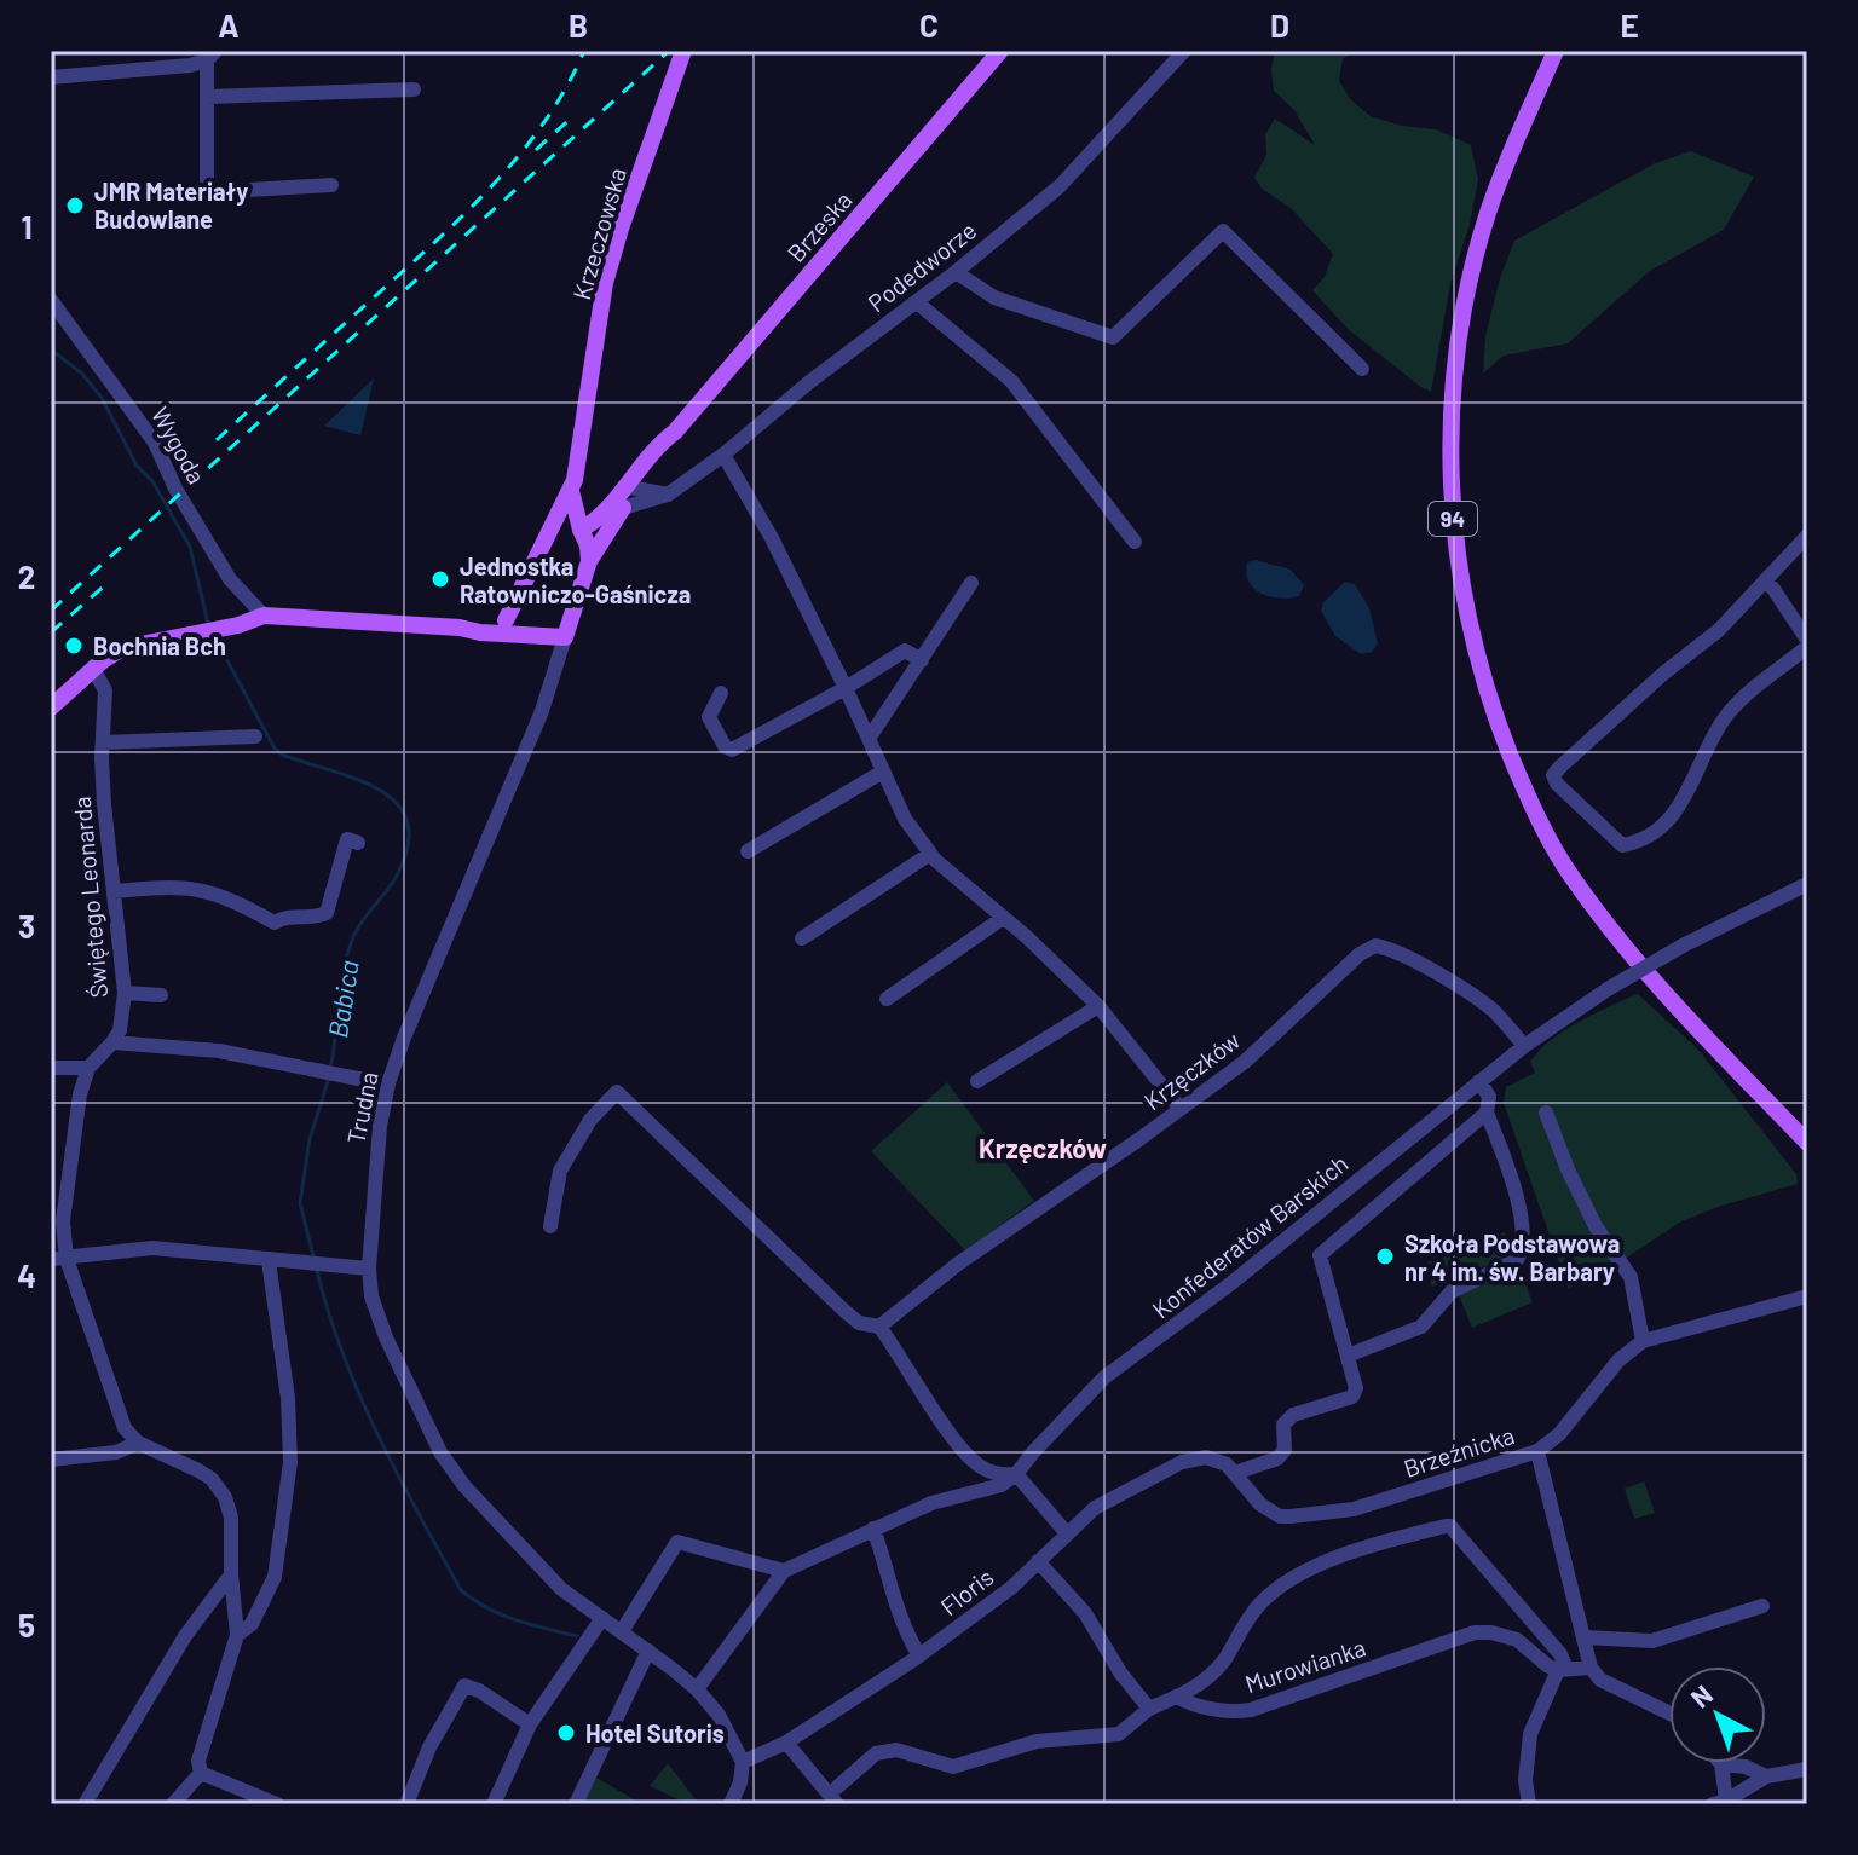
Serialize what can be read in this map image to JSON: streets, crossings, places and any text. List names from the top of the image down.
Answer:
{
  "streets": {
    "main road": [
      "Brzeska",
      "Krzeczowska",
      "94",
      "Trudna"
    ],
    "street": [
      "Podedworze",
      "Wygoda",
      "Świętego Leonarda",
      "Krzęczków",
      "Konfederatów Barskich",
      "Brzeźnicka",
      "Floris",
      "Murowianka"
    ]
  },
  "crossings": [
    ["Brzeska", "Krzeczowska"],
    ["Brzeska", "Podedworze"],
    ["Brzeska", "Trudna"],
    ["Krzeczowska", "Trudna"],
    ["Krzęczków", "Konfederatów Barskich"],
    ["Trudna", "Floris"],
    ["Brzeźnicka", "Floris"]
  ],
  "districts": ["Krzęczków"],
  "water": ["Babica"],
  "places": [
    "JMR Materiały Budowlane",
    "Jednostka Ratowniczo-Gaśnicza",
    "Bochnia Bch",
    "Szkoła Podstawowa nr 4 im. św. Barbary",
    "Hotel Sutoris"
  ],
  "north": "top left",
  "grid": {
    "columns": [
      "A",
      "B",
      "C",
      "D",
      "E"
    ],
    "rows": [
      "1",
      "2",
      "3",
      "4",
      "5"
    ]
  }
}
